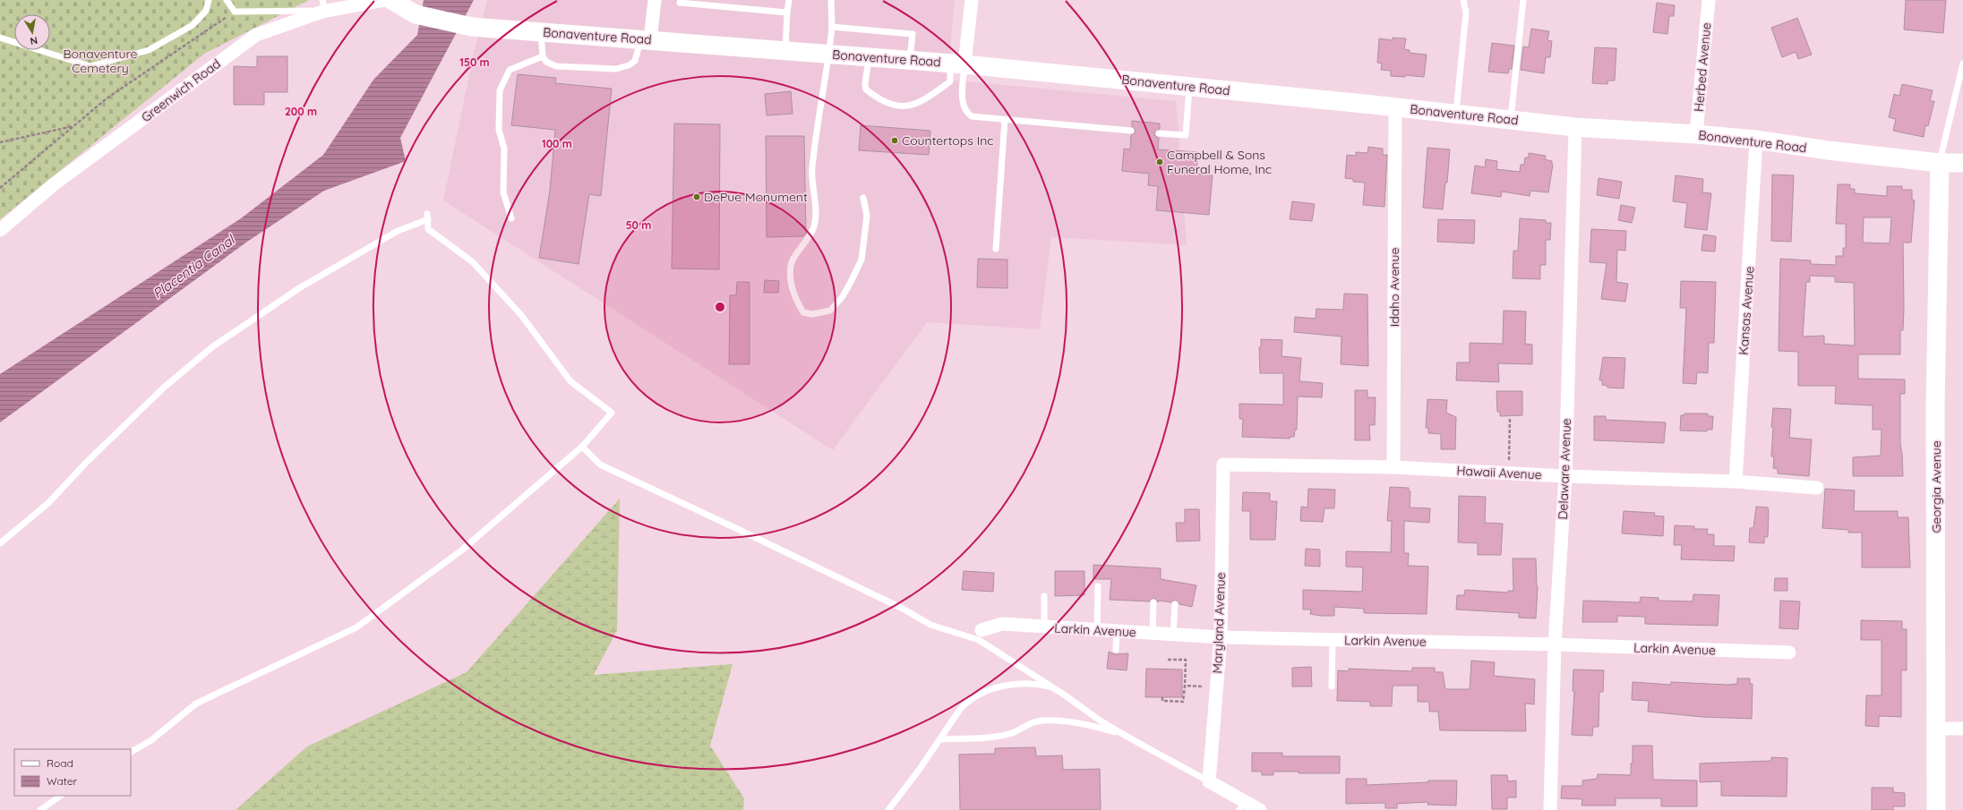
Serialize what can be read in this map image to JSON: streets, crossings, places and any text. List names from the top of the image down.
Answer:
{
  "streets": {
    "street": [
      "Bonaventure Road",
      "Herbed Avenue",
      "Greenwich Road",
      "Idaho Avenue",
      "Kansas Avenue",
      "Delaware Avenue",
      "Hawaii Avenue",
      "Georgia Avenue",
      "Maryland Avenue",
      "Larkin Avenue"
    ]
  },
  "crossings": [
    ["Bonaventure Road", "Herbed Avenue"],
    ["Bonaventure Road", "Idaho Avenue"],
    ["Bonaventure Road", "Kansas Avenue"],
    ["Bonaventure Road", "Delaware Avenue"],
    ["Bonaventure Road", "Georgia Avenue"],
    ["Idaho Avenue", "Hawaii Avenue"],
    ["Kansas Avenue", "Hawaii Avenue"],
    ["Delaware Avenue", "Hawaii Avenue"],
    ["Delaware Avenue", "Larkin Avenue"],
    ["Hawaii Avenue", "Maryland Avenue"],
    ["Maryland Avenue", "Larkin Avenue"]
  ],
  "water": ["Placentia Canal"],
  "parks": ["Bonaventure Cemetery"],
  "places": ["Countertops Inc", "Campbell & Sons Funeral Home, Inc", "DePue Monument"],
  "legend": ["Road", "Water"],
  "north": "bottom",
  "rings": [
    "150 m",
    "200 m",
    "100 m",
    "50 m"
  ]
}
